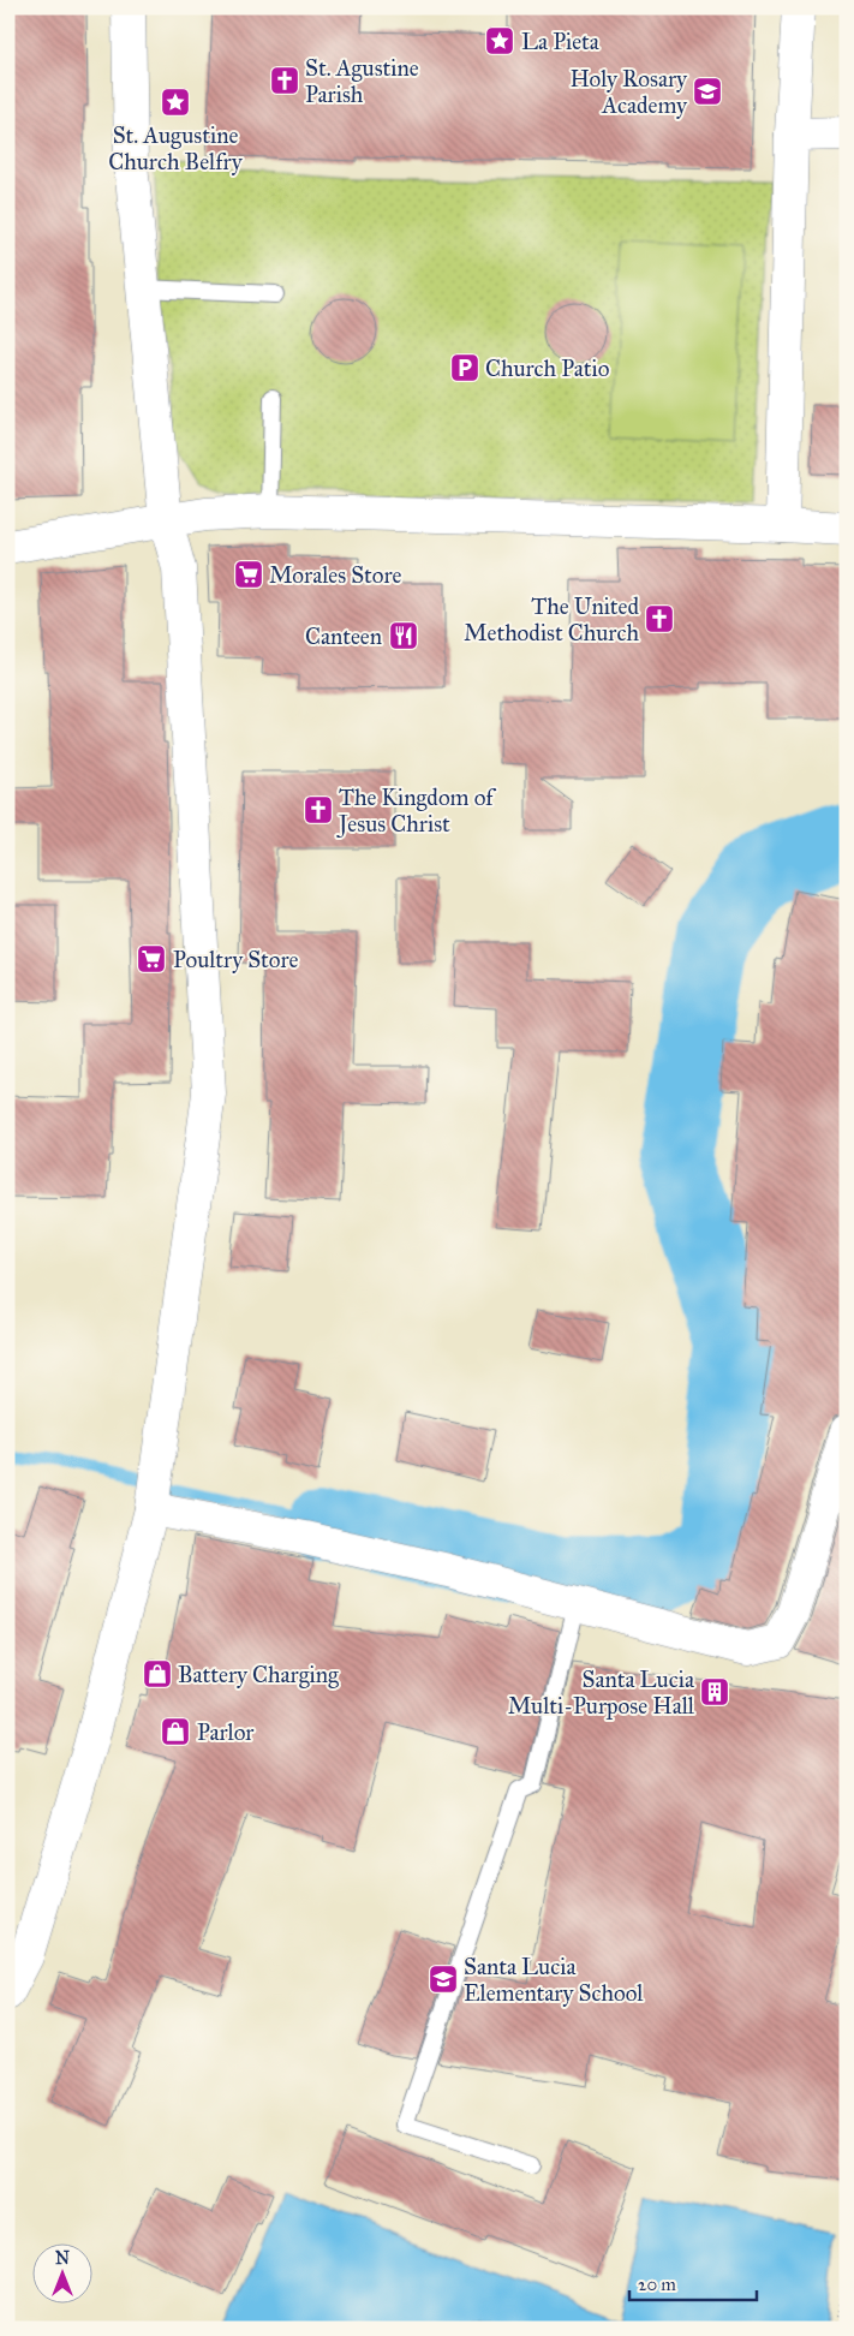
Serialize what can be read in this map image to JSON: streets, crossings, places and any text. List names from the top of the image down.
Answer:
{
  "places": {
    "place": ["La Pieta", "St. Augustine Church Belfry"],
    "church": ["St. Agustine Parish", "The United Methodist Church", "The Kingdom of Jesus Christ"],
    "school or university": ["Holy Rosary Academy", "Santa Lucia Elementary School"],
    "parking": ["Church Patio"],
    "supermarket": ["Morales Store", "Poultry Store"],
    "restaurant": ["Canteen"],
    "shop": ["Battery Charging", "Parlor"],
    "building": ["Santa Lucia Multi-Purpose Hall"]
  },
  "scale_bar": "20 m",
  "north": "top"
}
